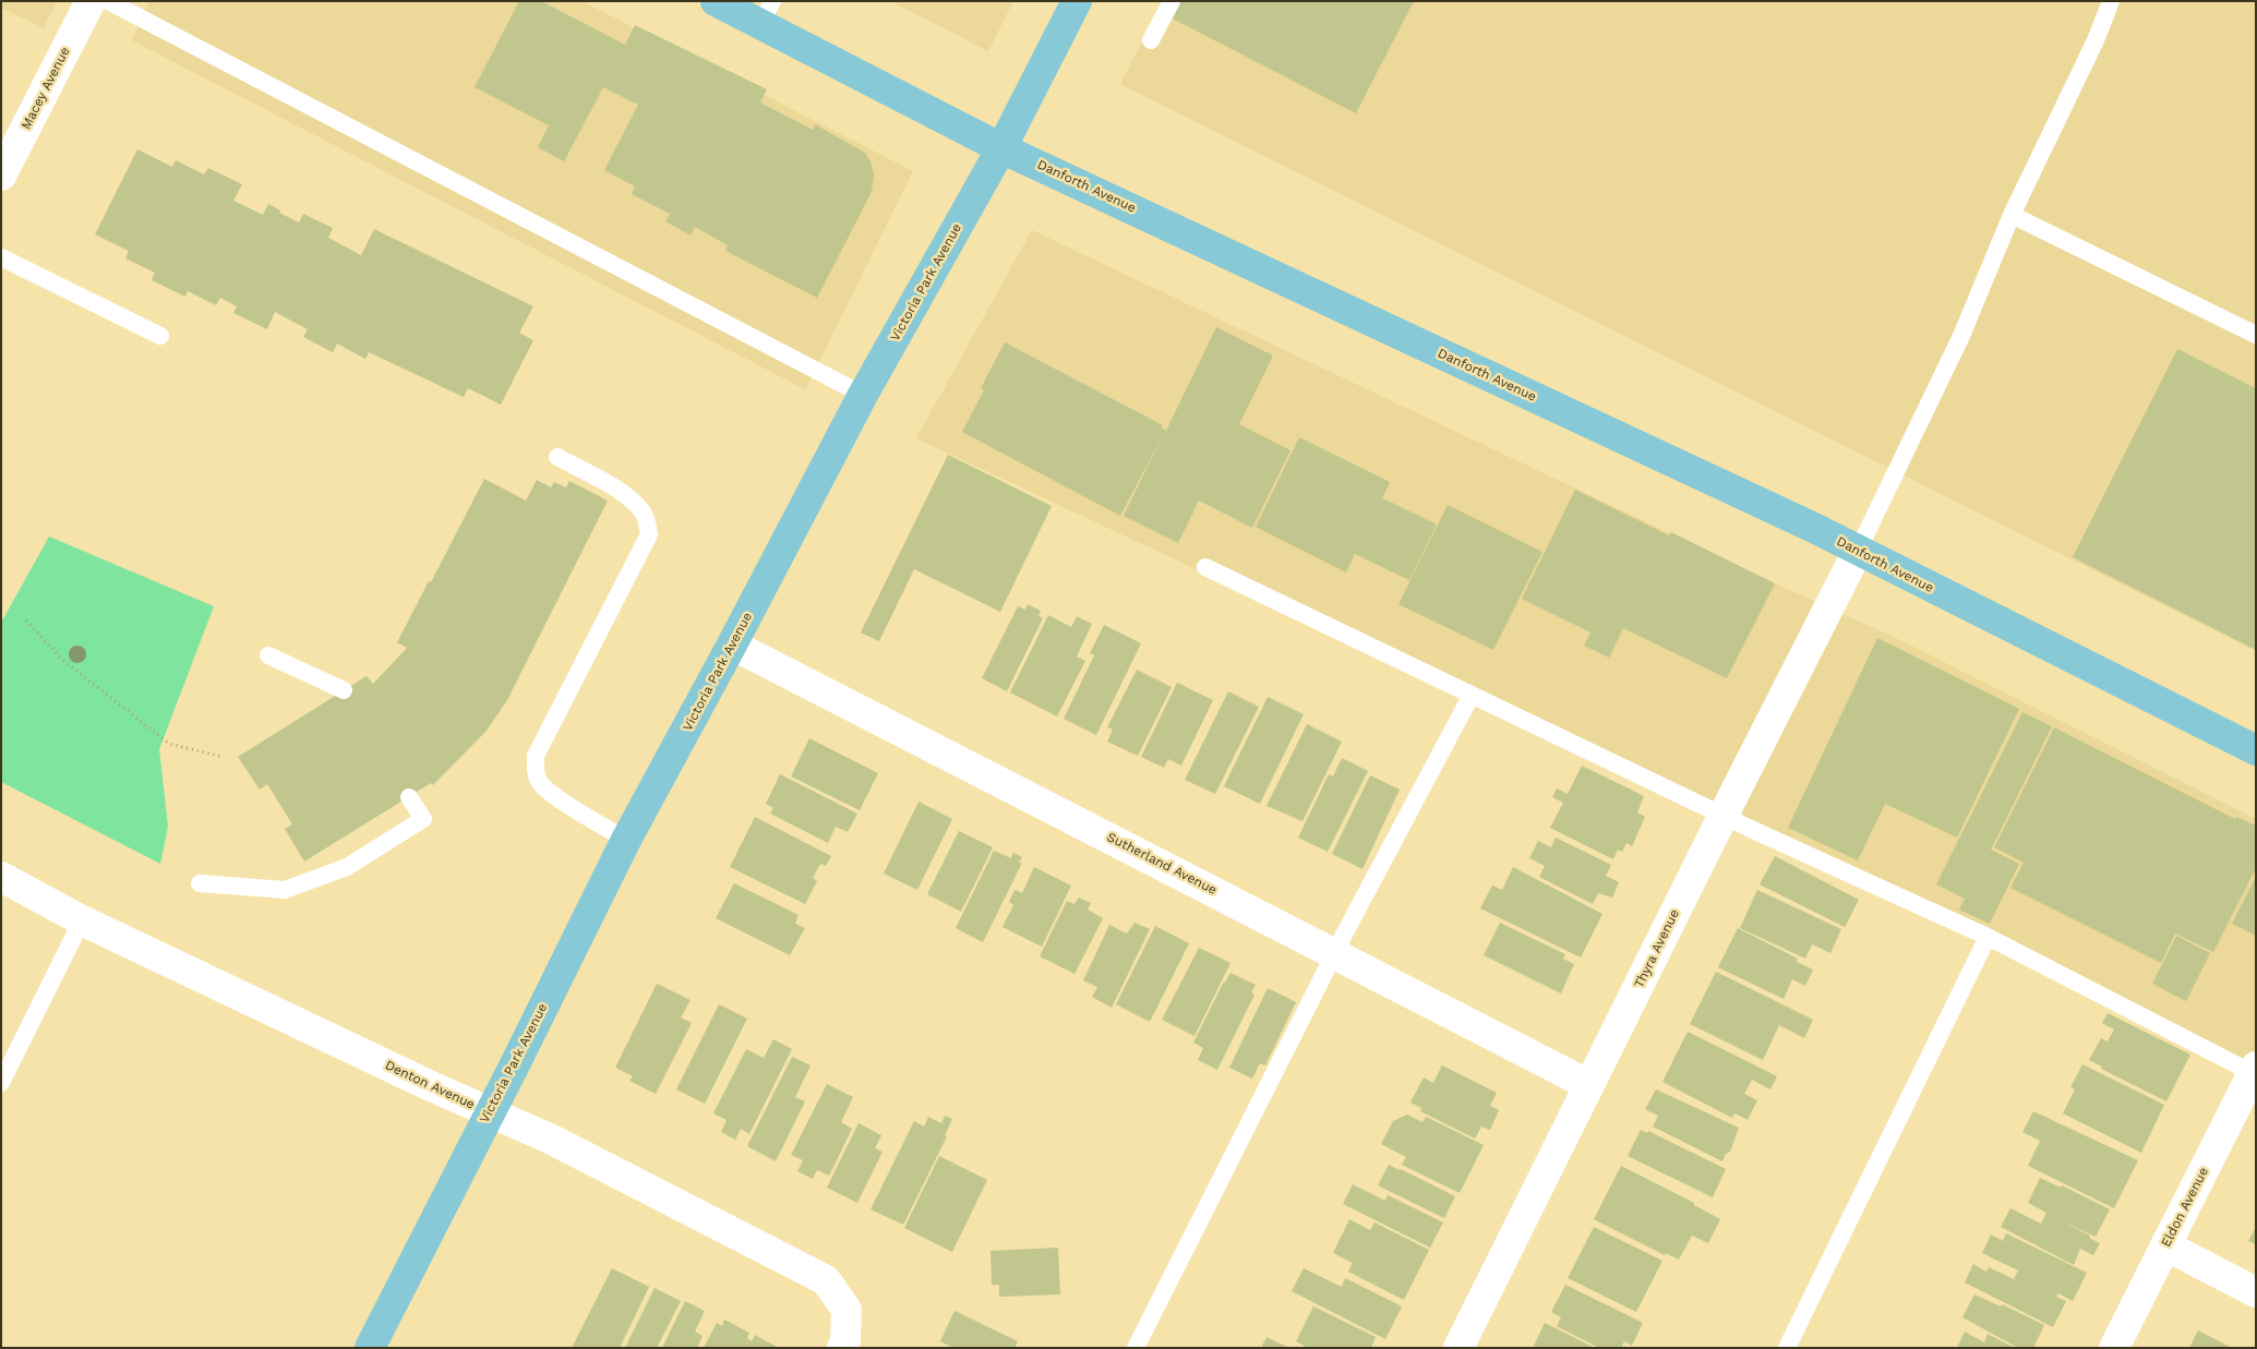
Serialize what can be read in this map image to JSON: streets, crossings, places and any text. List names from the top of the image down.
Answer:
{
  "streets": {
    "main road": ["Danforth Avenue", "Victoria Park Avenue"],
    "street": [
      "Macey Avenue",
      "Sutherland Avenue",
      "Thyra Avenue",
      "Denton Avenue",
      "Eldon Avenue"
    ]
  },
  "crossings": [
    ["Danforth Avenue", "Victoria Park Avenue"],
    ["Danforth Avenue", "Thyra Avenue"],
    ["Victoria Park Avenue", "Sutherland Avenue"],
    ["Victoria Park Avenue", "Denton Avenue"],
    ["Sutherland Avenue", "Thyra Avenue"]
  ]
}
